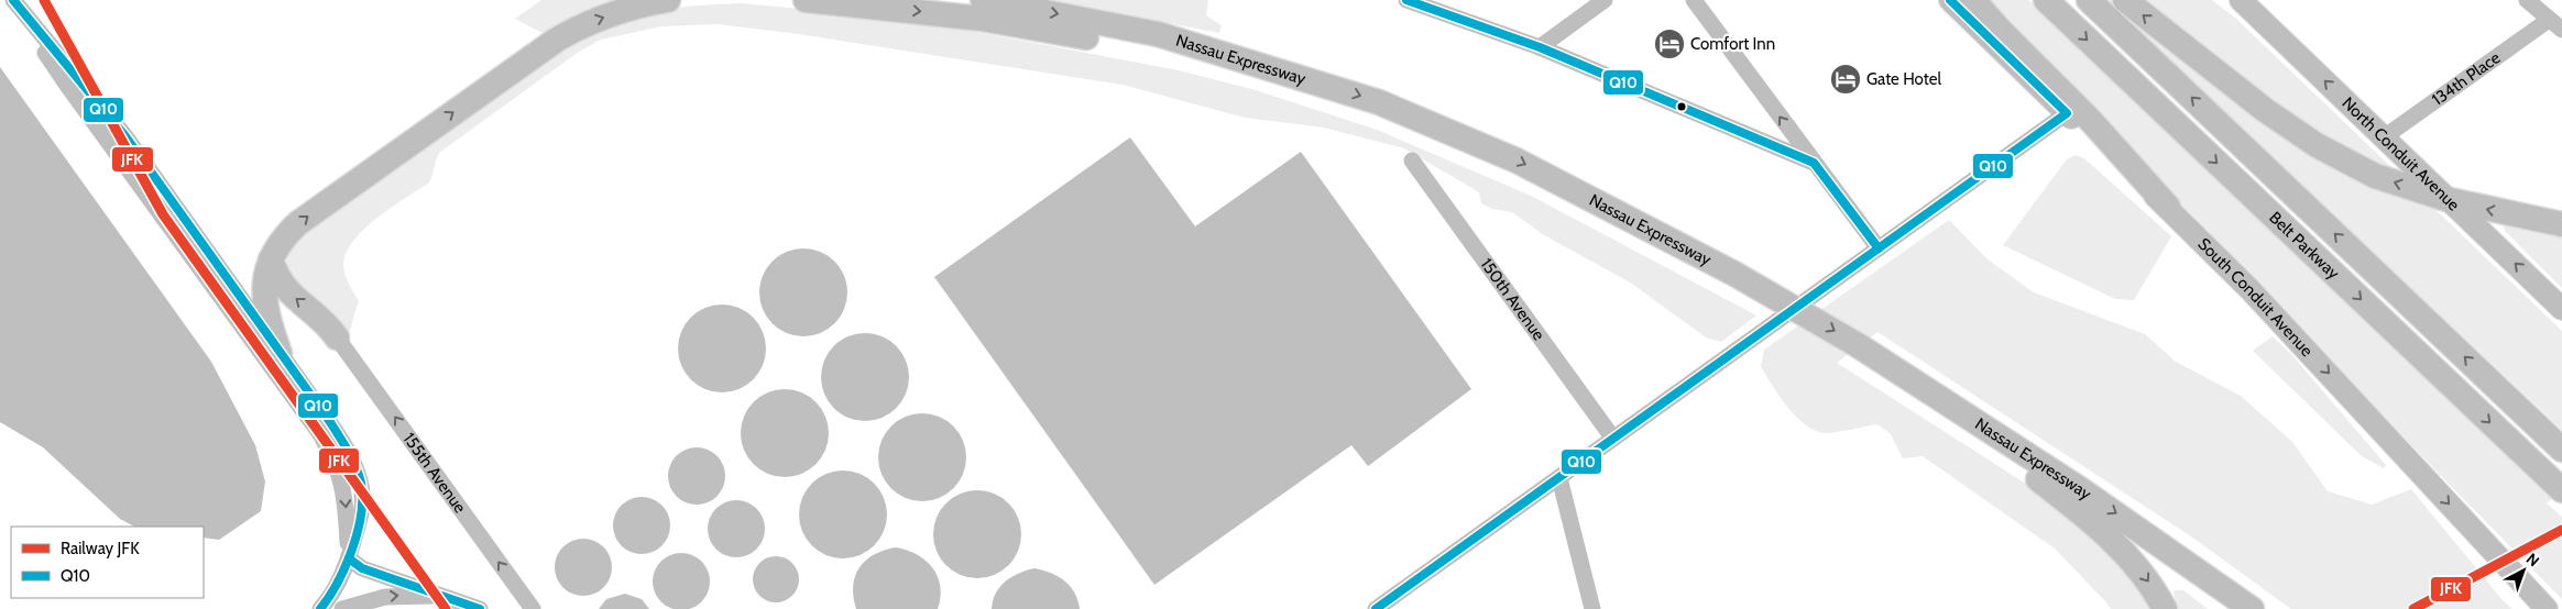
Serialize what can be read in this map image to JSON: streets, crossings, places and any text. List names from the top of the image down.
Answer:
{
  "streets": {
    "highway": ["Nassau Expressway", "Belt Parkway"],
    "main road": ["North Conduit Avenue", "South Conduit Avenue"],
    "street": ["134th Place", "150th Avenue", "155th Avenue"]
  },
  "crossings": [
    ["134th Place", "North Conduit Avenue"]
  ],
  "one_way": ["North Conduit Avenue", "South Conduit Avenue"],
  "places": {
    "hotel": ["Comfort Inn", "Gate Hotel"]
  },
  "lines": ["rail line JFK", "transit line Q10"],
  "legend": ["Railway JFK", "Q10"],
  "north": "top right"
}
